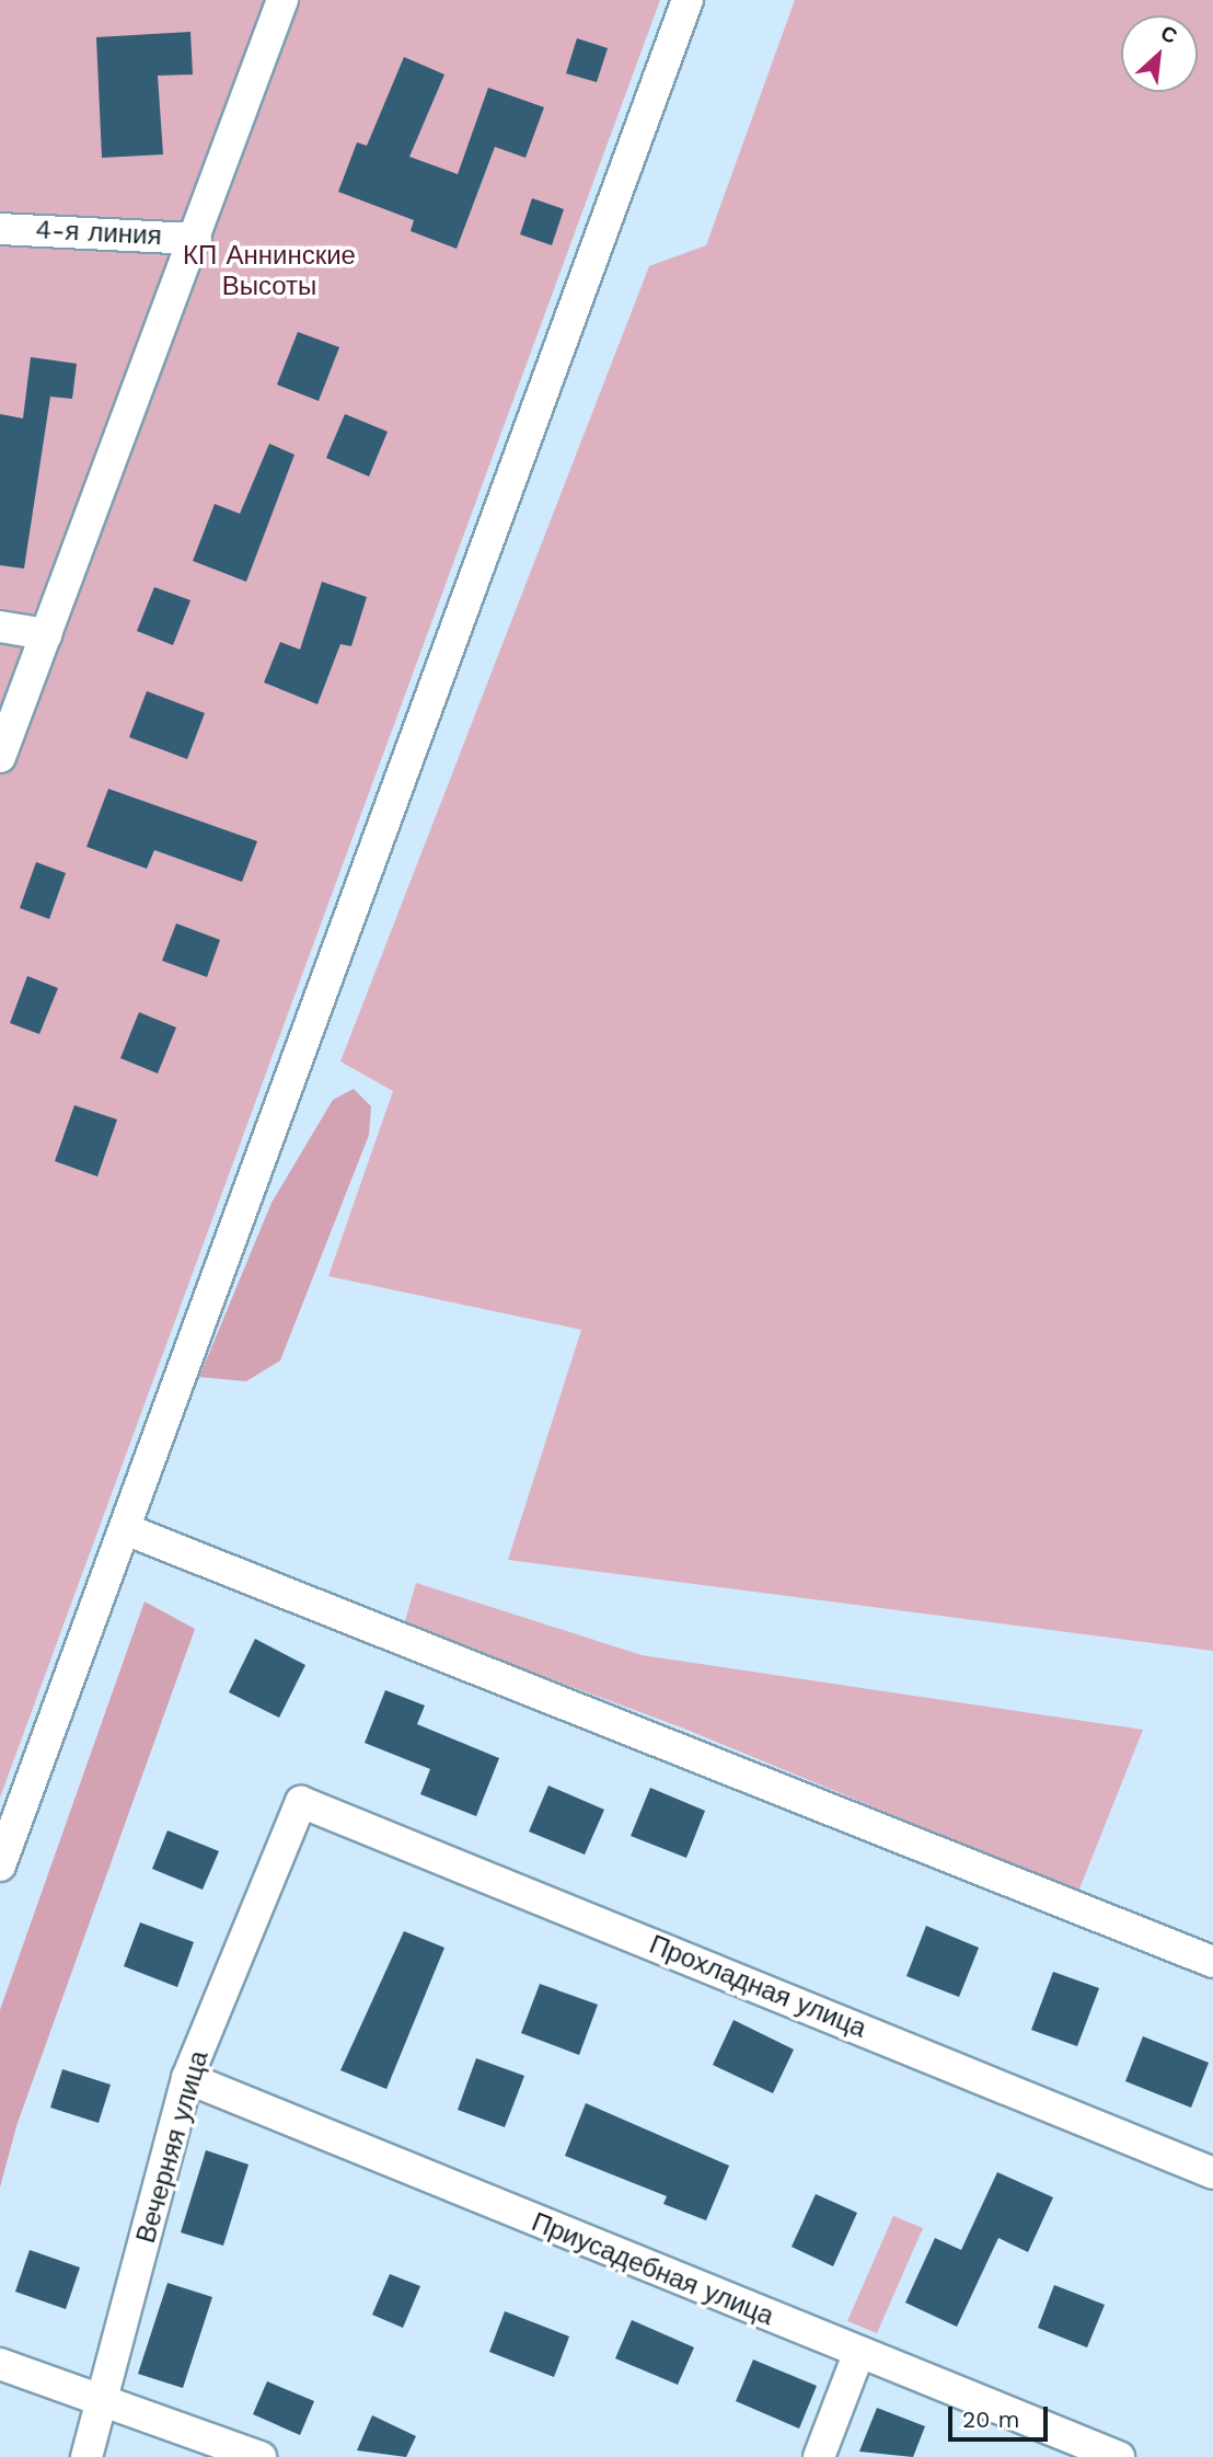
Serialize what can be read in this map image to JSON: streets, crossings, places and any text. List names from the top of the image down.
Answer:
{
  "streets": {
    "street": [
      "4-я линия",
      "Прохладная улица",
      "Вечерняя улица",
      "Приусадебная улица"
    ]
  },
  "crossings": [
    ["Прохладная улица", "Вечерняя улица"],
    ["Вечерняя улица", "Приусадебная улица"]
  ],
  "parks": ["КП Аннинские Высоты"],
  "scale_bar": "20 m",
  "north": "top right"
}
